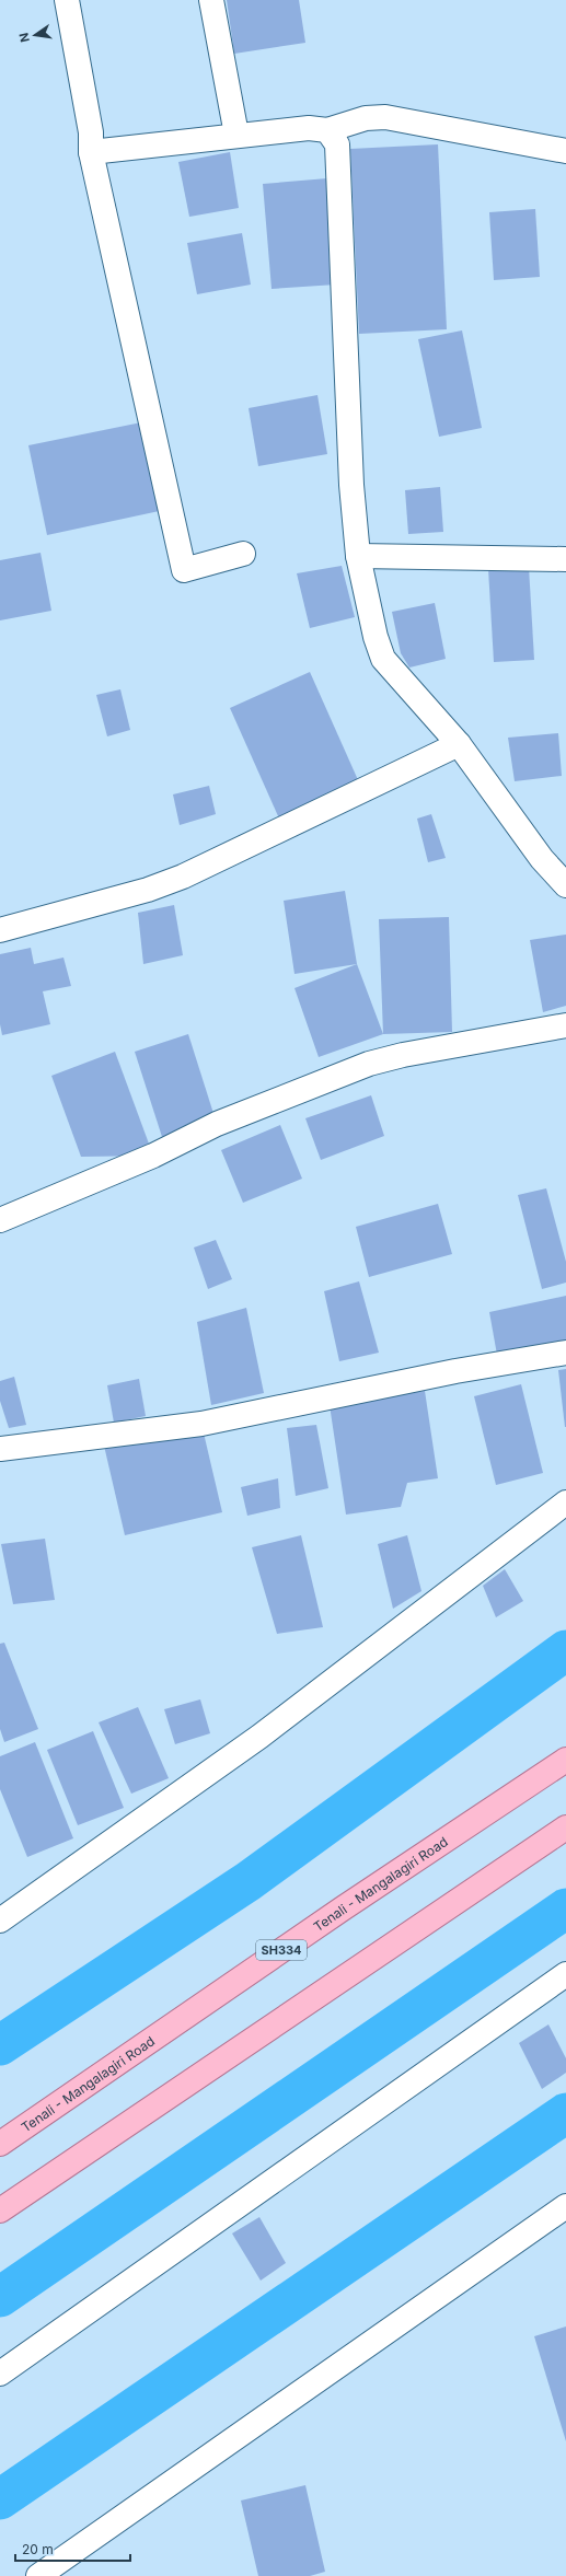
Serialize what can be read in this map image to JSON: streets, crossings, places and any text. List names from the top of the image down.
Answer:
{
  "streets": {
    "main road": ["Tenali - Mangalagiri Road", "SH334"]
  },
  "scale_bar": "20 m",
  "north": "left"
}
